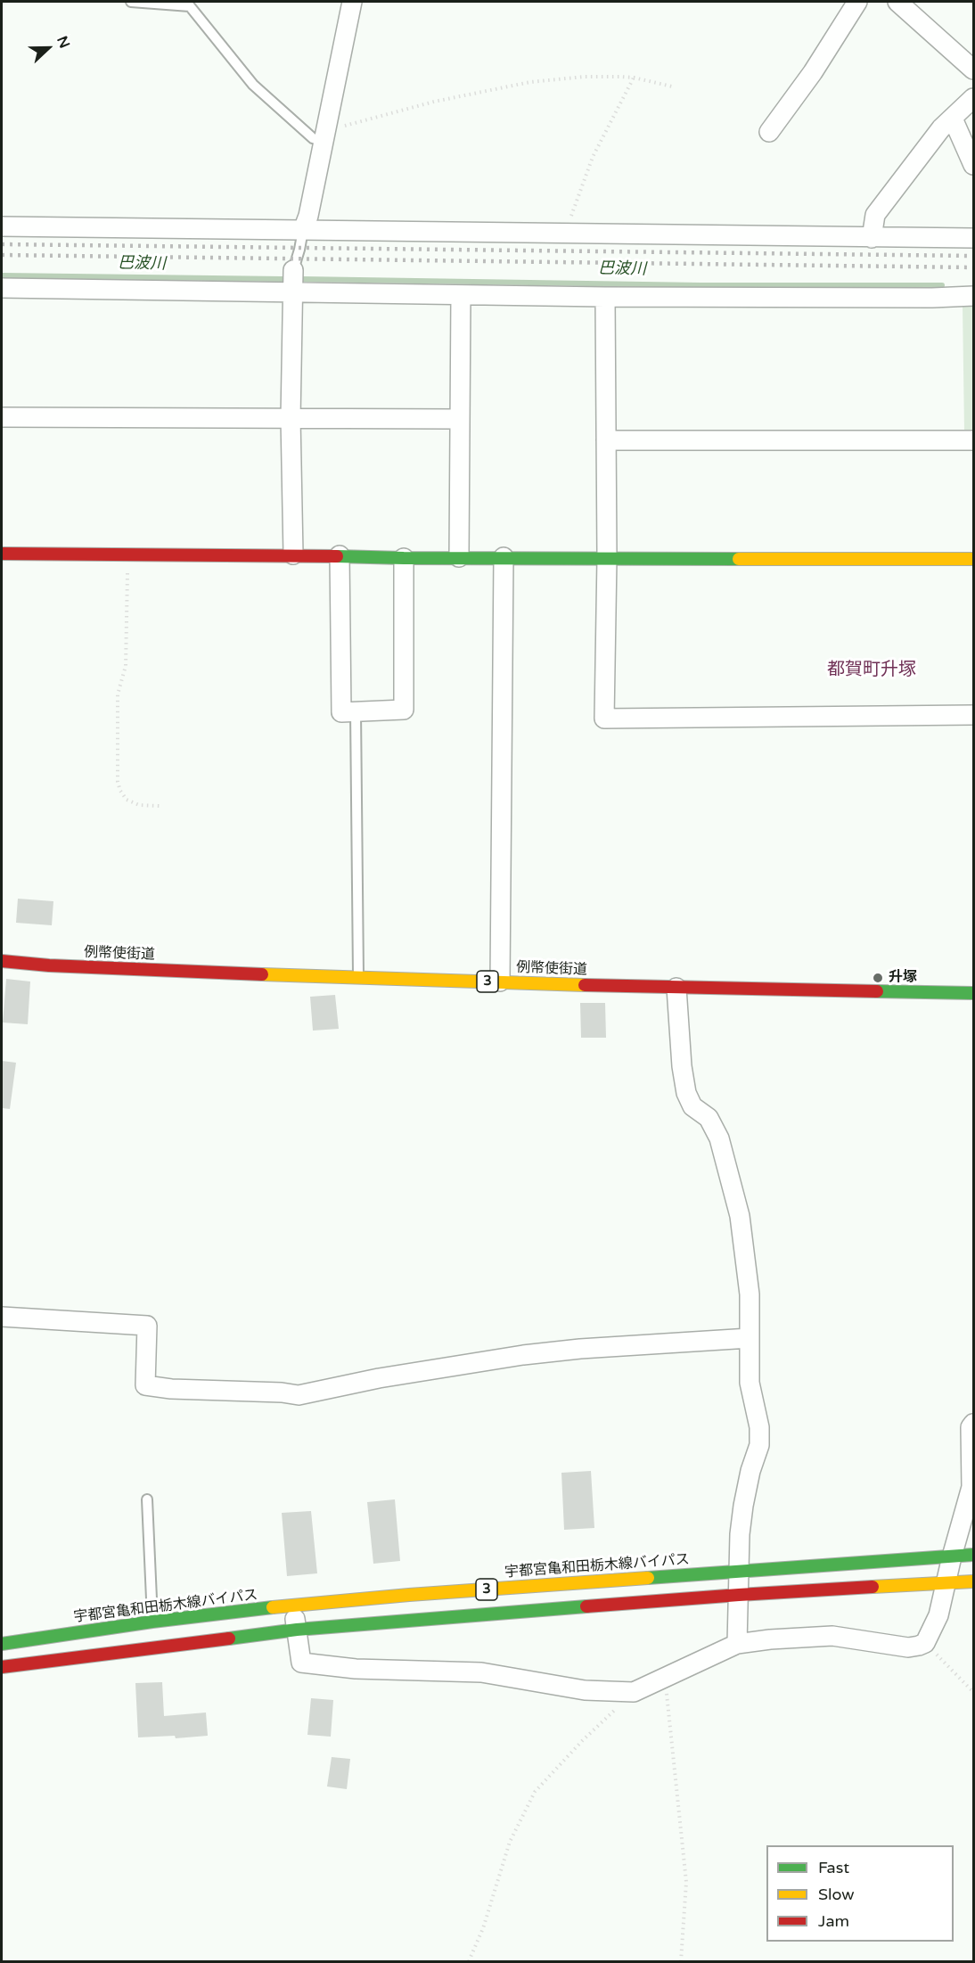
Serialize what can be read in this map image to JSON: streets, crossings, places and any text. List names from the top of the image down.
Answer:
{
  "streets": {
    "main road": ["例幣使街道", "3", "宇都宮亀和田栃木線バイパス"]
  },
  "districts": ["都賀町升塚"],
  "water": ["巴波川"],
  "places": ["升塚"],
  "legend": ["Fast", "Slow", "Jam"],
  "north": "right"
}
